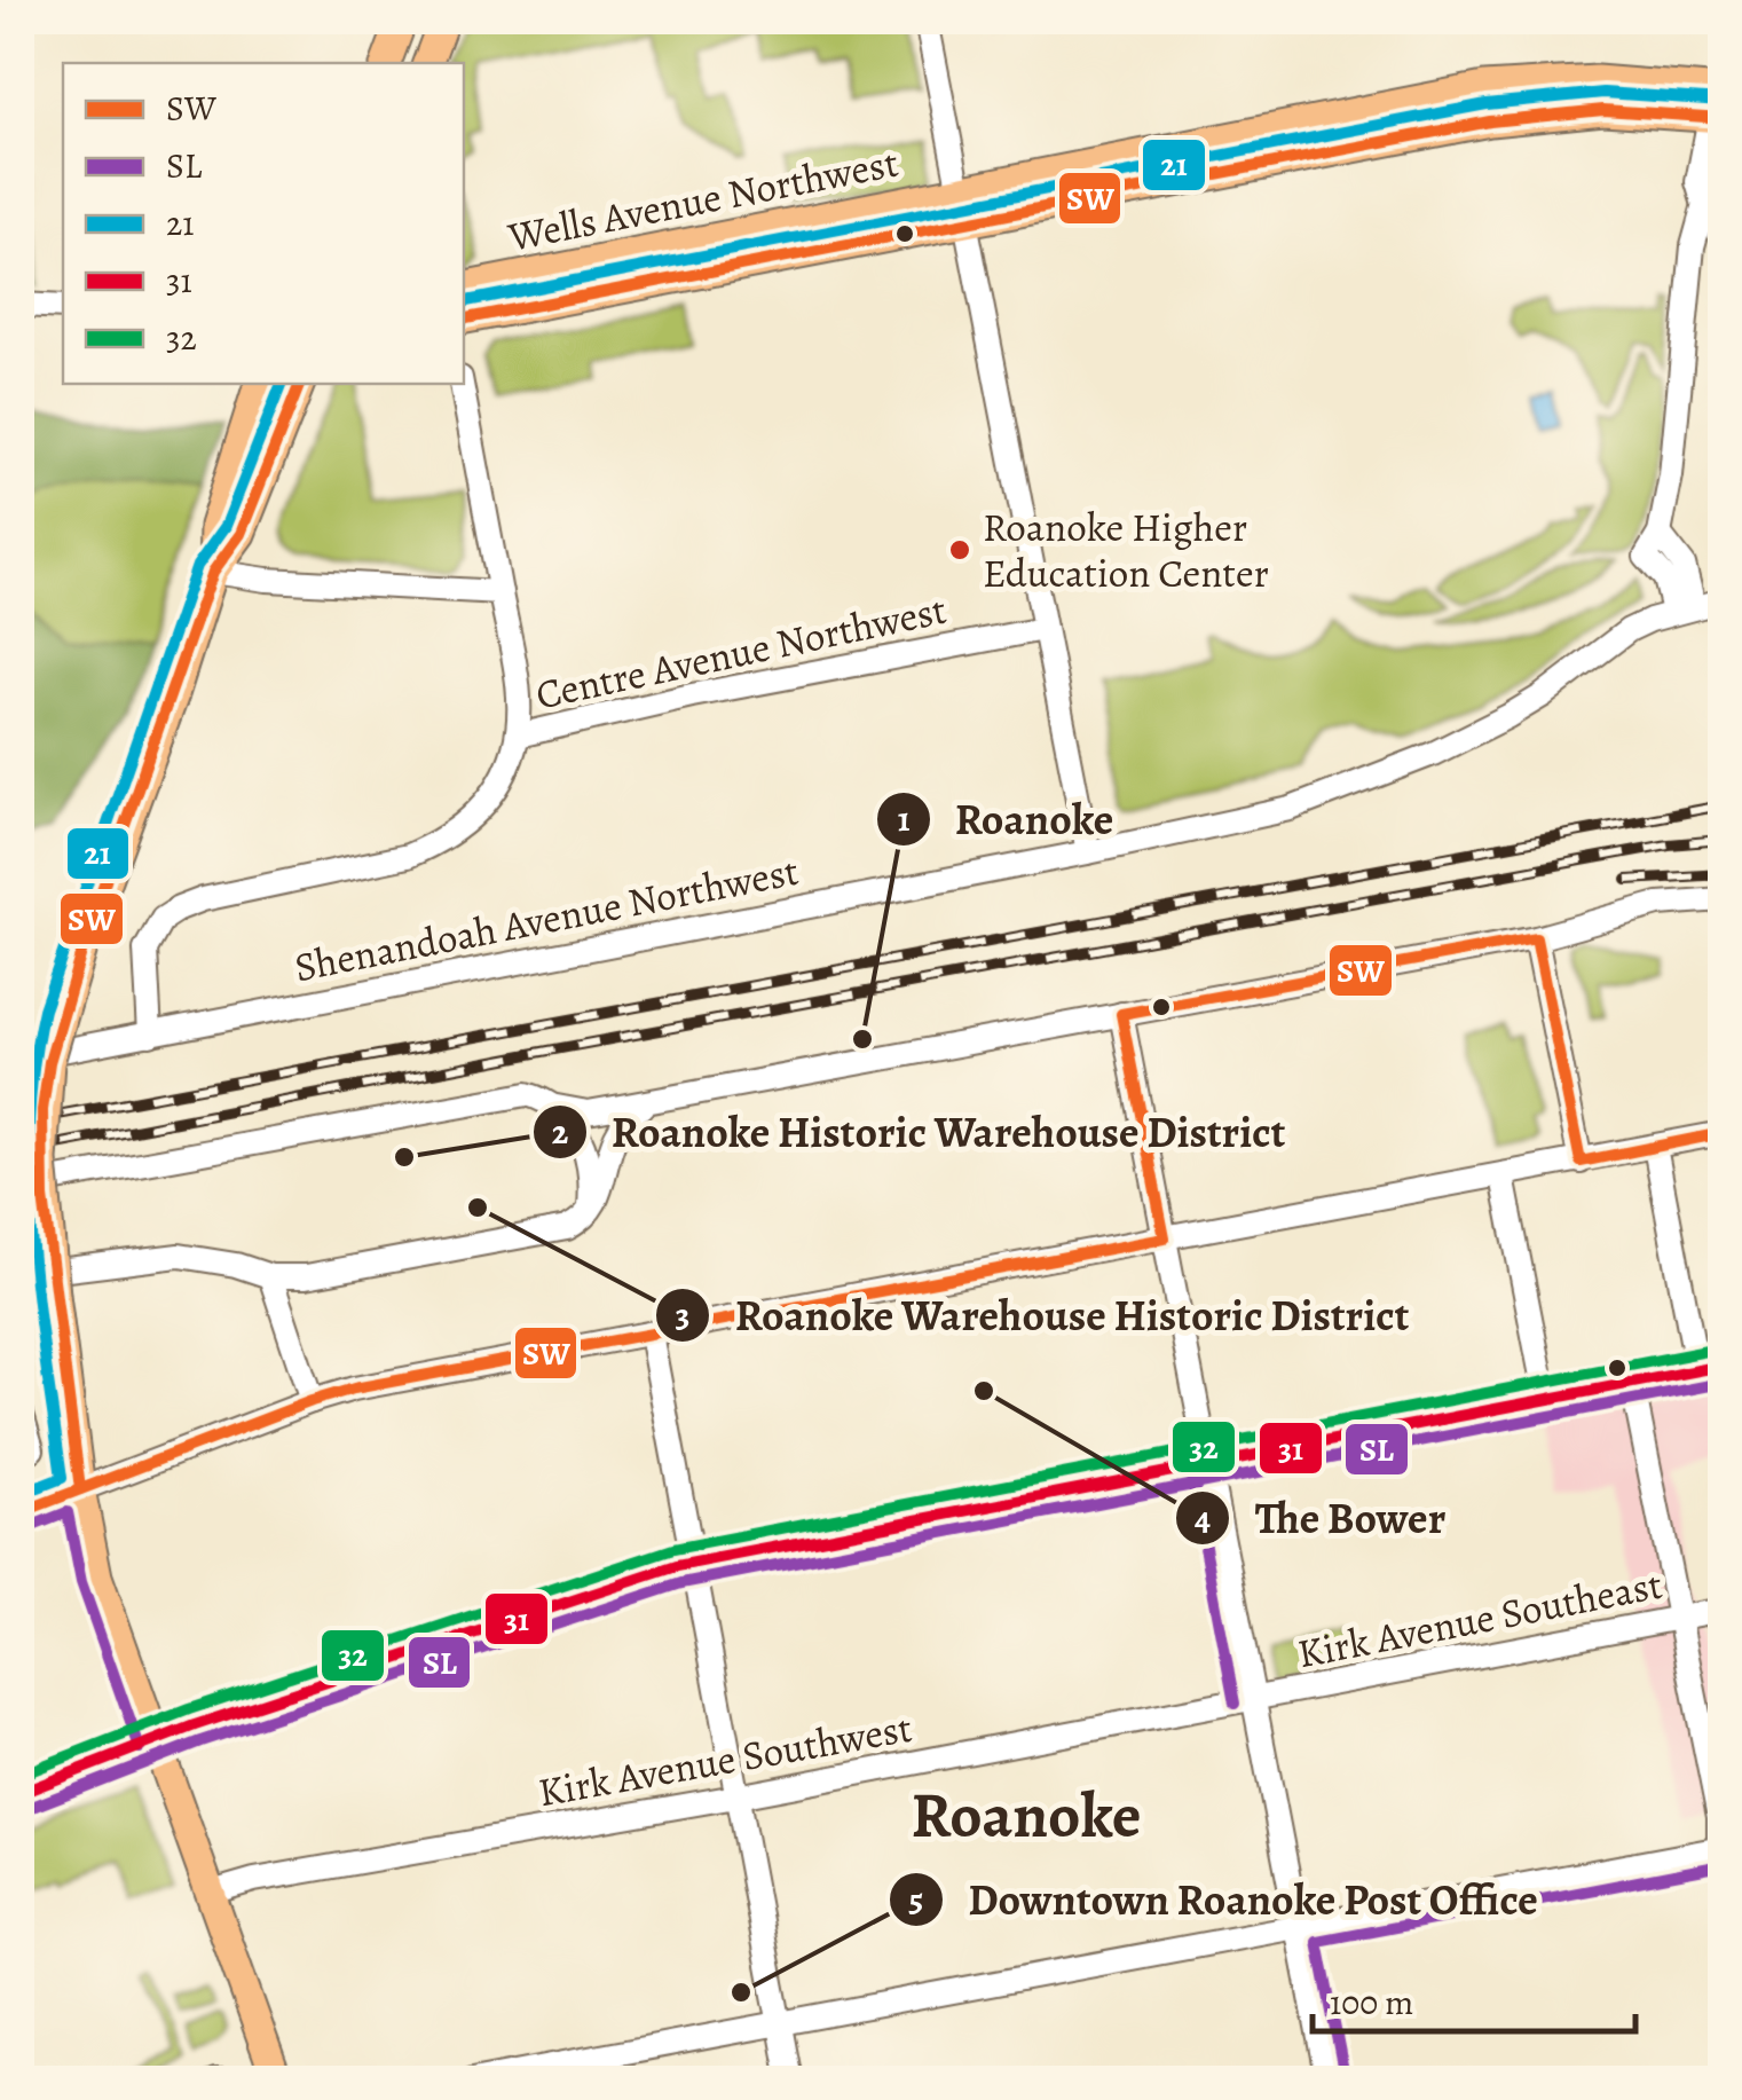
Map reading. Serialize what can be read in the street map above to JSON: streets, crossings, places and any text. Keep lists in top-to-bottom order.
{
  "streets": {
    "main road": ["Wells Avenue Northwest"],
    "street": [
      "Centre Avenue Northwest",
      "Shenandoah Avenue Northwest",
      "Kirk Avenue Southeast",
      "Kirk Avenue Southwest"
    ]
  },
  "crossings": [
    ["Centre Avenue Northwest", "Shenandoah Avenue Northwest"],
    ["Kirk Avenue Southeast", "Kirk Avenue Southwest"]
  ],
  "districts": ["Roanoke"],
  "places": [
    "Roanoke Higher Education Center",
    "Roanoke",
    "Roanoke Historic Warehouse District",
    "Roanoke Warehouse Historic District",
    "The Bower",
    "Downtown Roanoke Post Office"
  ],
  "lines": [
    "transit line 21",
    "transit line SW",
    "transit line 32",
    "transit line 31",
    "transit line SL"
  ],
  "legend": [
    "SW",
    "SL",
    "21",
    "31",
    "32"
  ],
  "scale_bar": "100 m"
}
